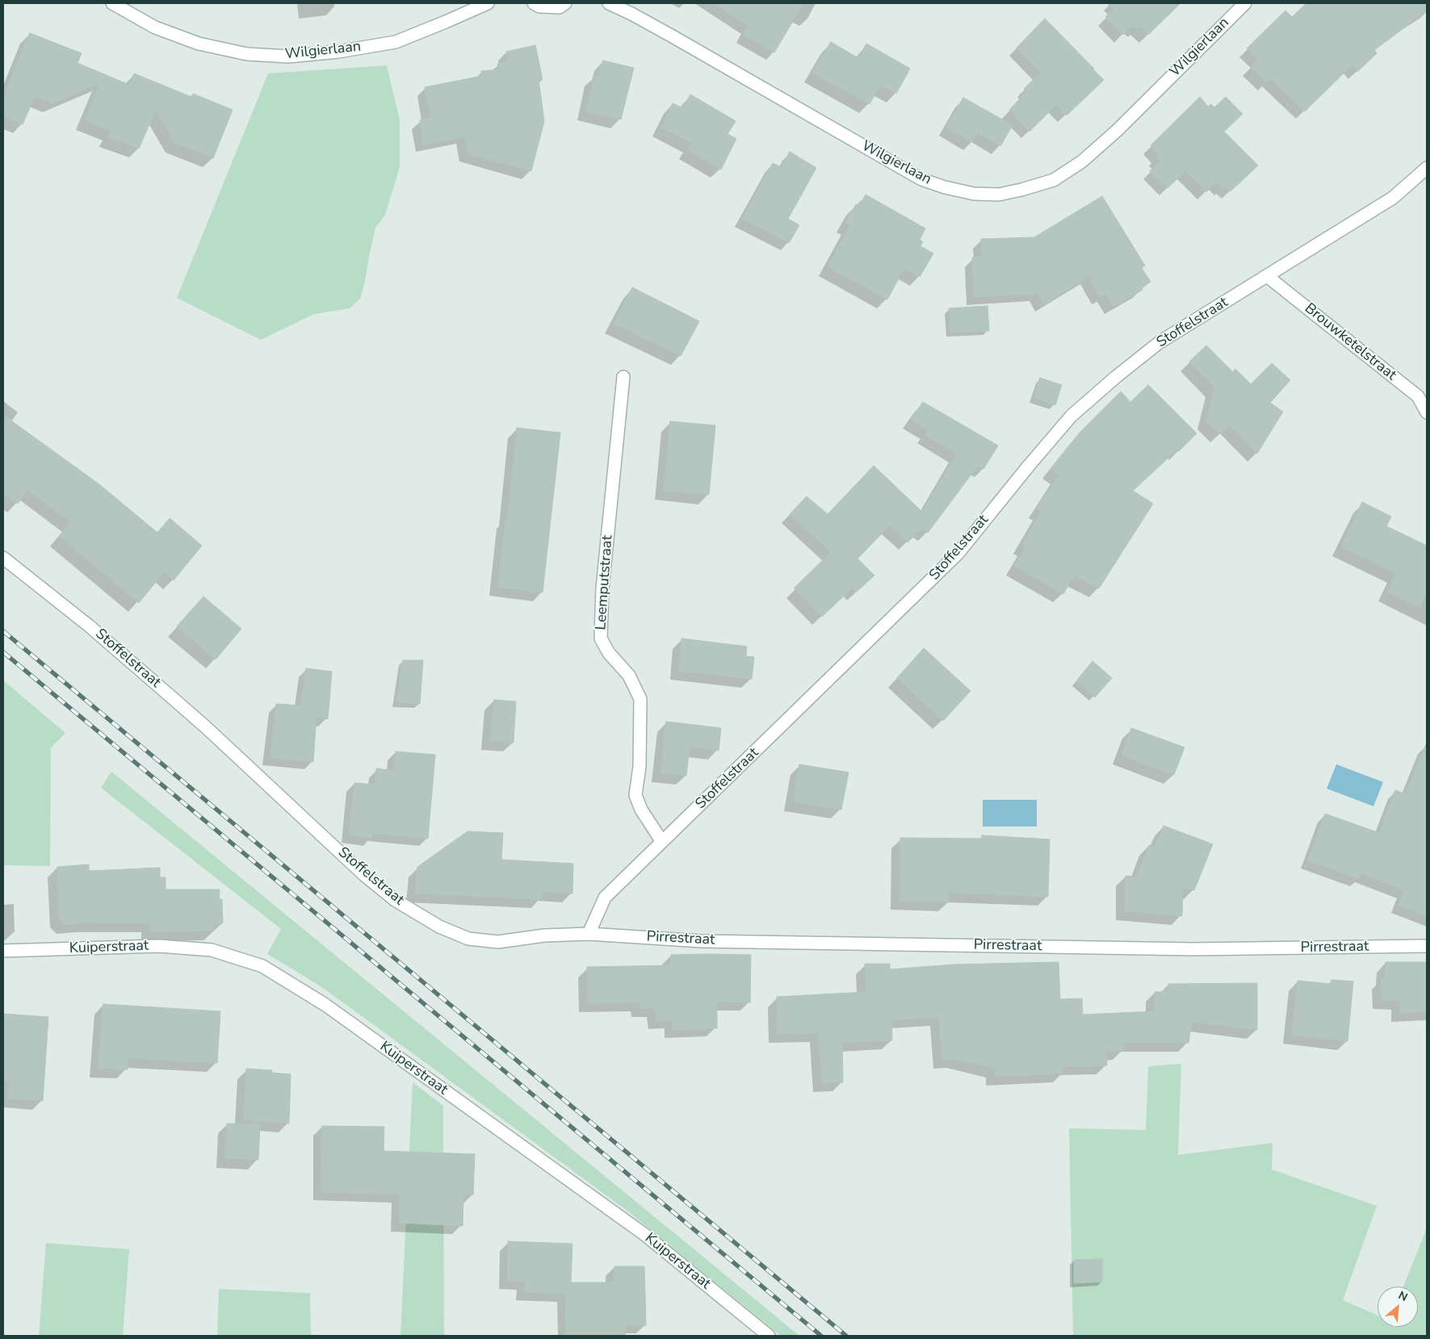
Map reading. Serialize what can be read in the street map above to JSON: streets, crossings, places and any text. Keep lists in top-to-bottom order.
{
  "streets": {
    "street": [
      "Wilgierlaan",
      "Stoffelstraat",
      "Brouwketelstraat",
      "Leemputstraat",
      "Pirrestraat",
      "Kuiperstraat"
    ]
  },
  "crossings": [
    ["Stoffelstraat", "Brouwketelstraat"],
    ["Stoffelstraat", "Leemputstraat"],
    ["Stoffelstraat", "Pirrestraat"]
  ],
  "north": "top right"
}
